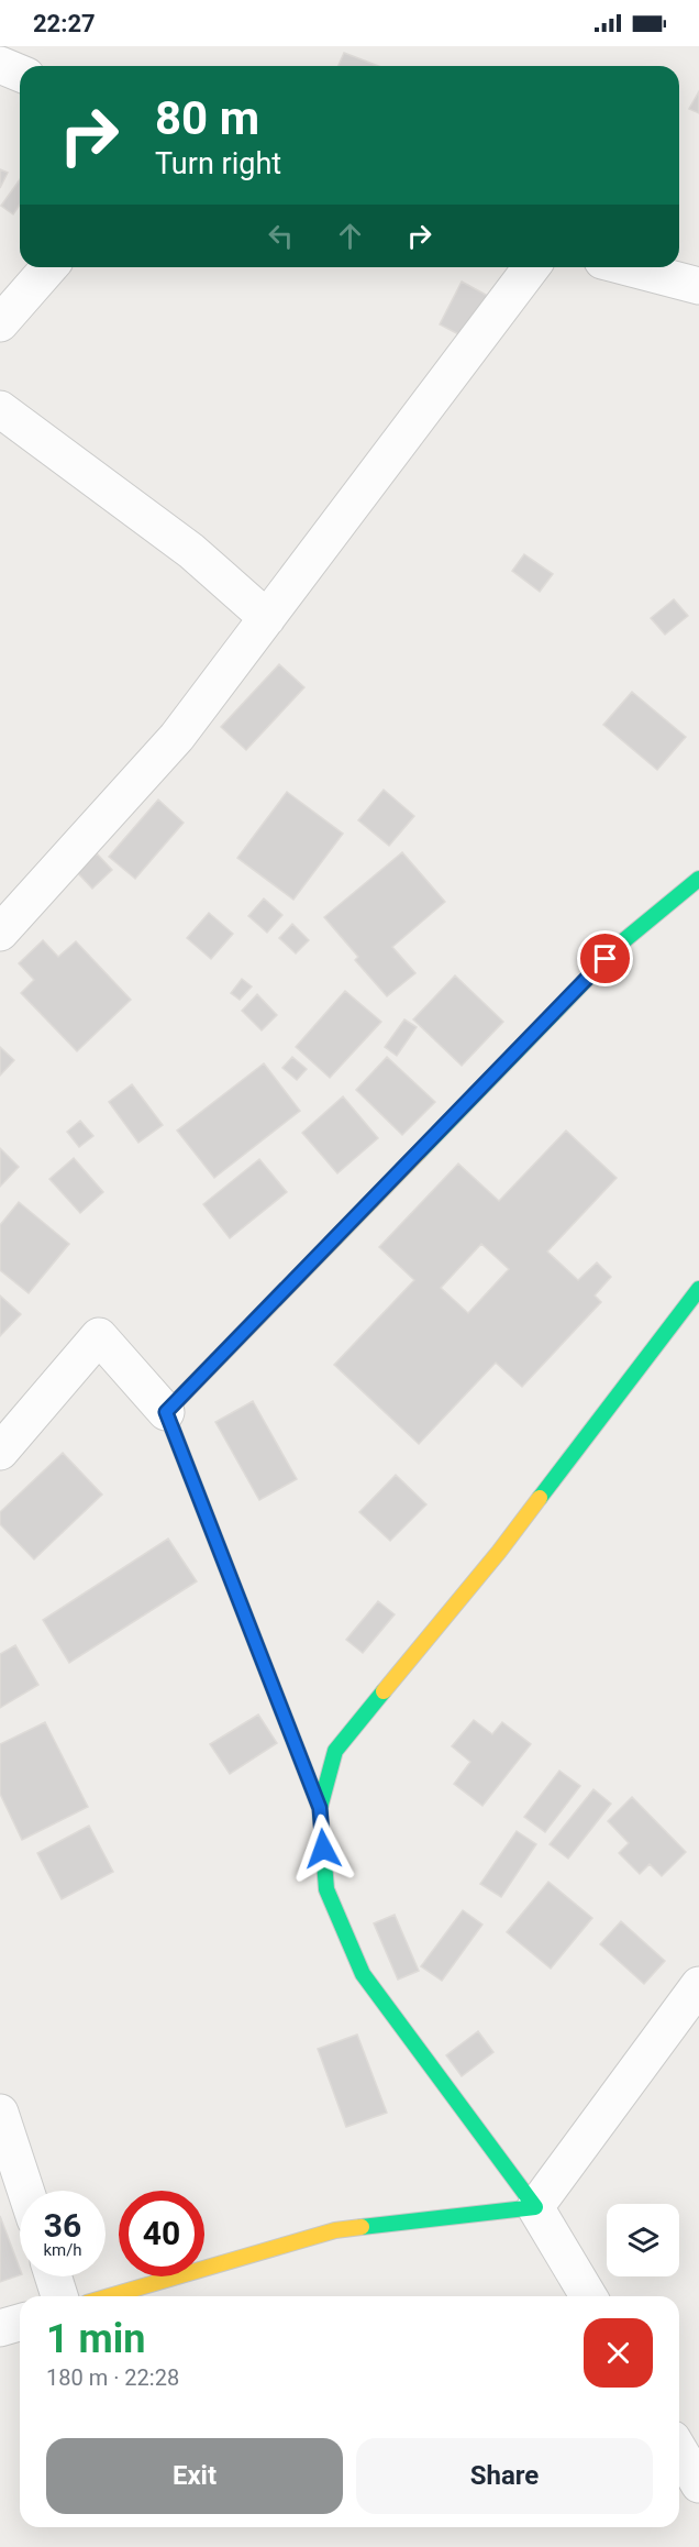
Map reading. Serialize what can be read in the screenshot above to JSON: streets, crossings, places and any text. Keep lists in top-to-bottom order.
{
  "page": {
    "status": "22:27",
    "turn": ["80 m", "Turn right"],
    "speed": "36 km/h",
    "limit": "40",
    "heading": ["1 min", "180 m · 22:28"],
    "buttons": ["Exit", "Share"]
  }
}
